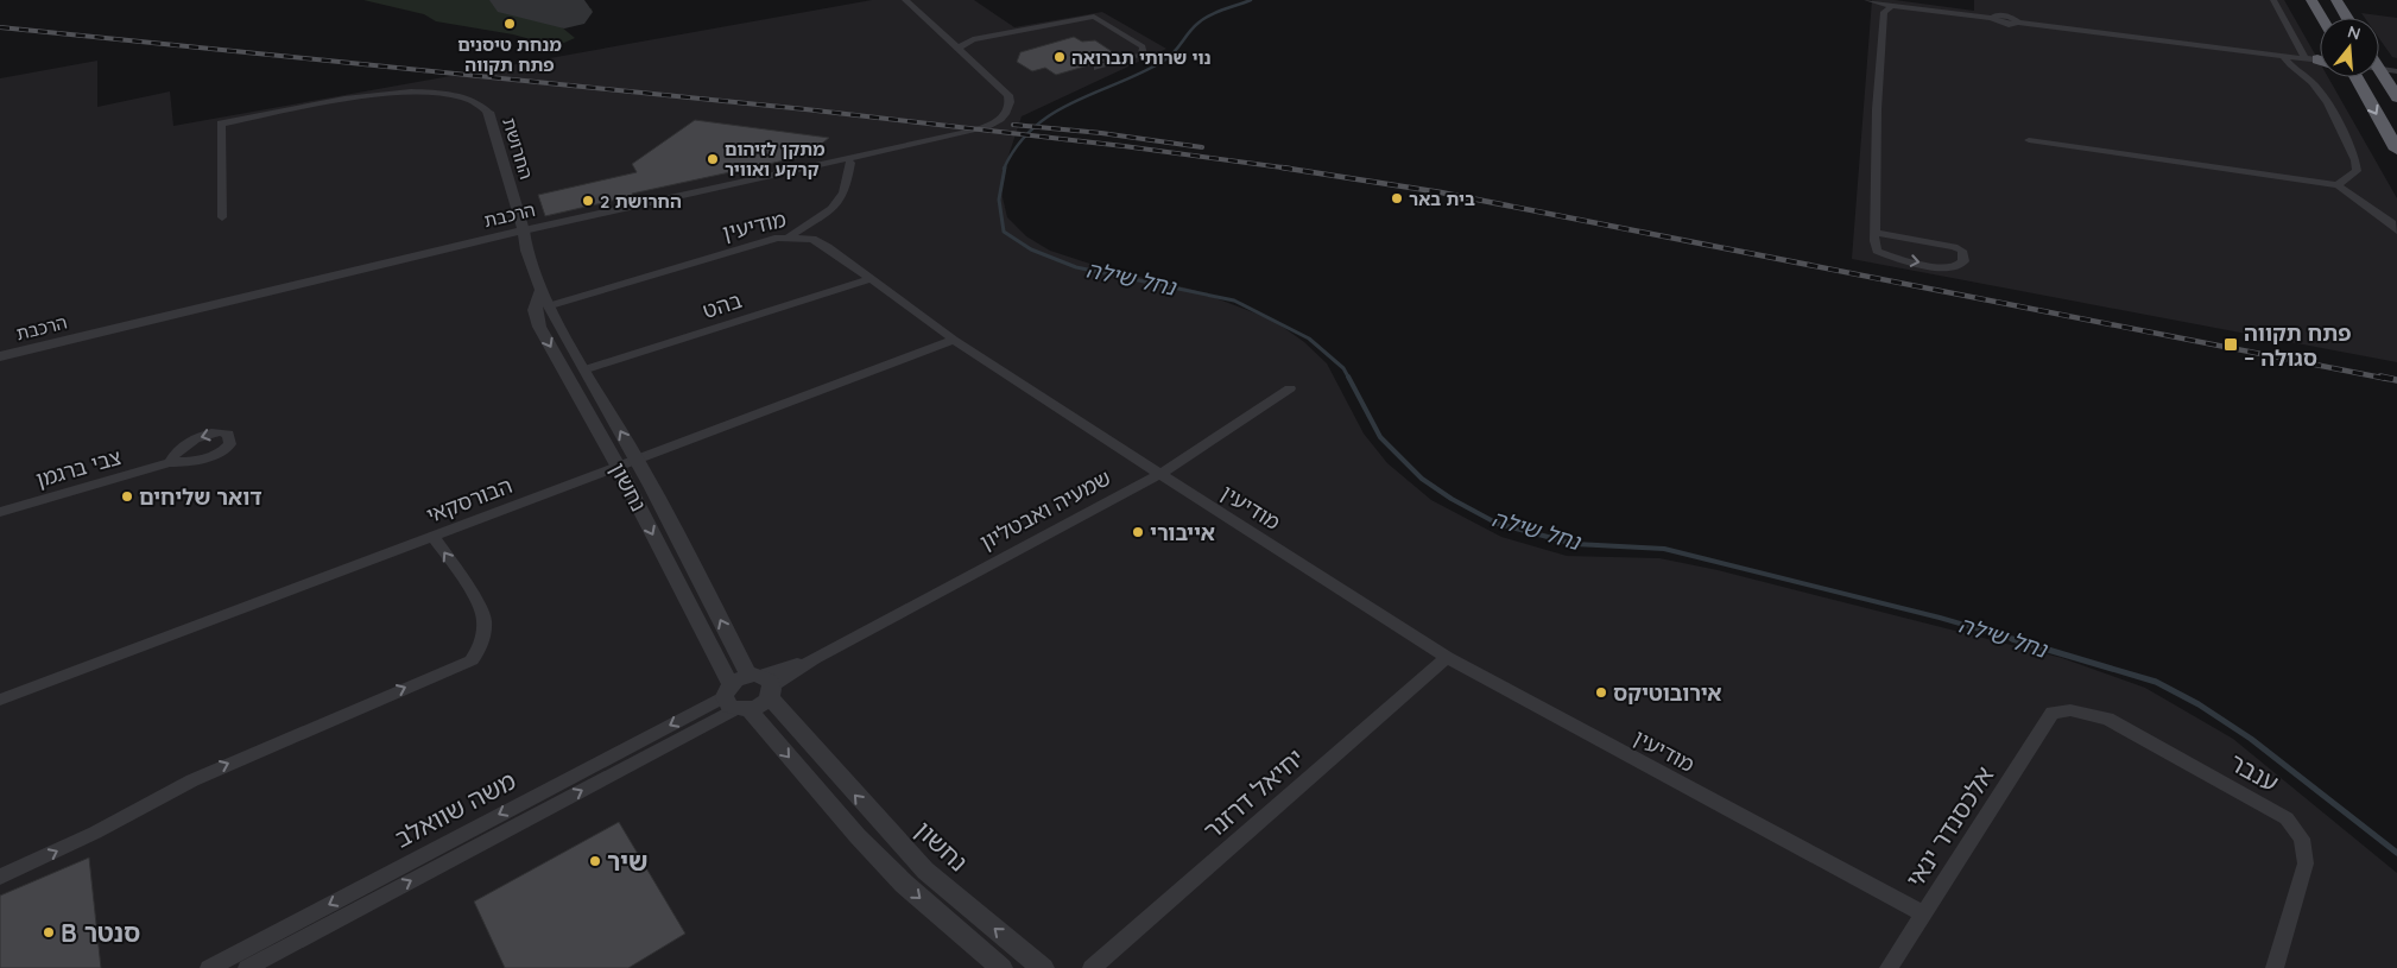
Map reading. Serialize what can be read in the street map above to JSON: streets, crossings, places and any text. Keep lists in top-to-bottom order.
{
  "streets": {
    "street": [
      "החרושת",
      "הרכבת",
      "מודיעין",
      "בהט",
      "צבי ברגמן",
      "נחשון",
      "הבורסקאי",
      "שמעיה ואבטליון",
      "ענבר",
      "יחיאל דרזנר",
      "משה שוואלב",
      "אלכסנדר ינאי"
    ]
  },
  "crossings": [
    ["החרושת", "הרכבת"],
    ["החרושת", "נחשון"],
    ["הרכבת", "נחשון"],
    ["מודיעין", "בהט"],
    ["מודיעין", "נחשון"],
    ["מודיעין", "הבורסקאי"],
    ["מודיעין", "שמעיה ואבטליון"],
    ["מודיעין", "יחיאל דרזנר"],
    ["מודיעין", "אלכסנדר ינאי"],
    ["בהט", "נחשון"],
    ["נחשון", "הבורסקאי"],
    ["נחשון", "שמעיה ואבטליון"],
    ["נחשון", "משה שוואלב"],
    ["ענבר", "אלכסנדר ינאי"]
  ],
  "water": ["נחל שילה"],
  "places": {
    "other": [
      "מנחת טיסנים פתח תקווה",
      "נוי שרותי תברואה",
      "מתקן לזיהום קרקע ואוויר",
      "בית באר",
      "החרושת 2",
      "דואר שליחים",
      "אייבורי",
      "אירובוטיקס",
      "שיר",
      "B סנטר"
    ],
    "transit": ["פתח תקווה – סגולה"]
  },
  "north": "top"
}
